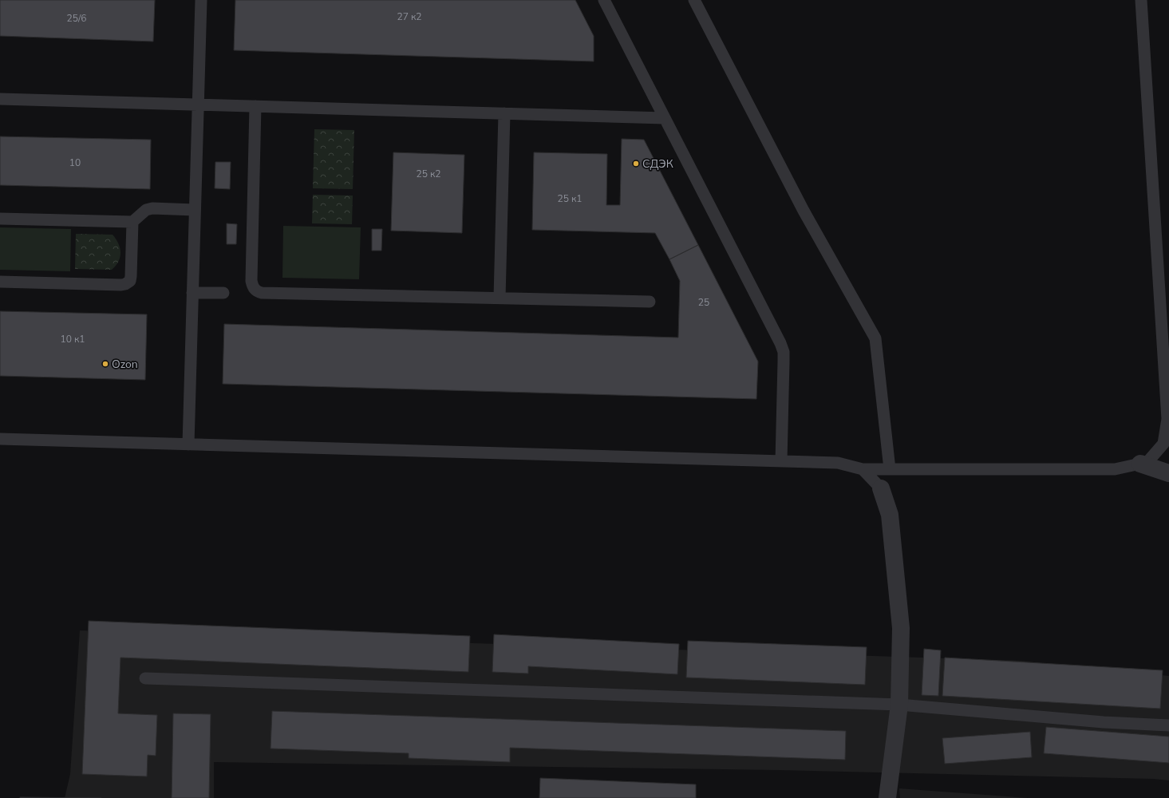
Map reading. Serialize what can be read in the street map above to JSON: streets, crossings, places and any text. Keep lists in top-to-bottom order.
{
  "places": ["СДЭК", "Ozon"],
  "house_numbers": [
    "27 к2",
    "25/6",
    "10",
    "25 к2",
    "25 к1",
    "25",
    "10 к1"
  ]
}
